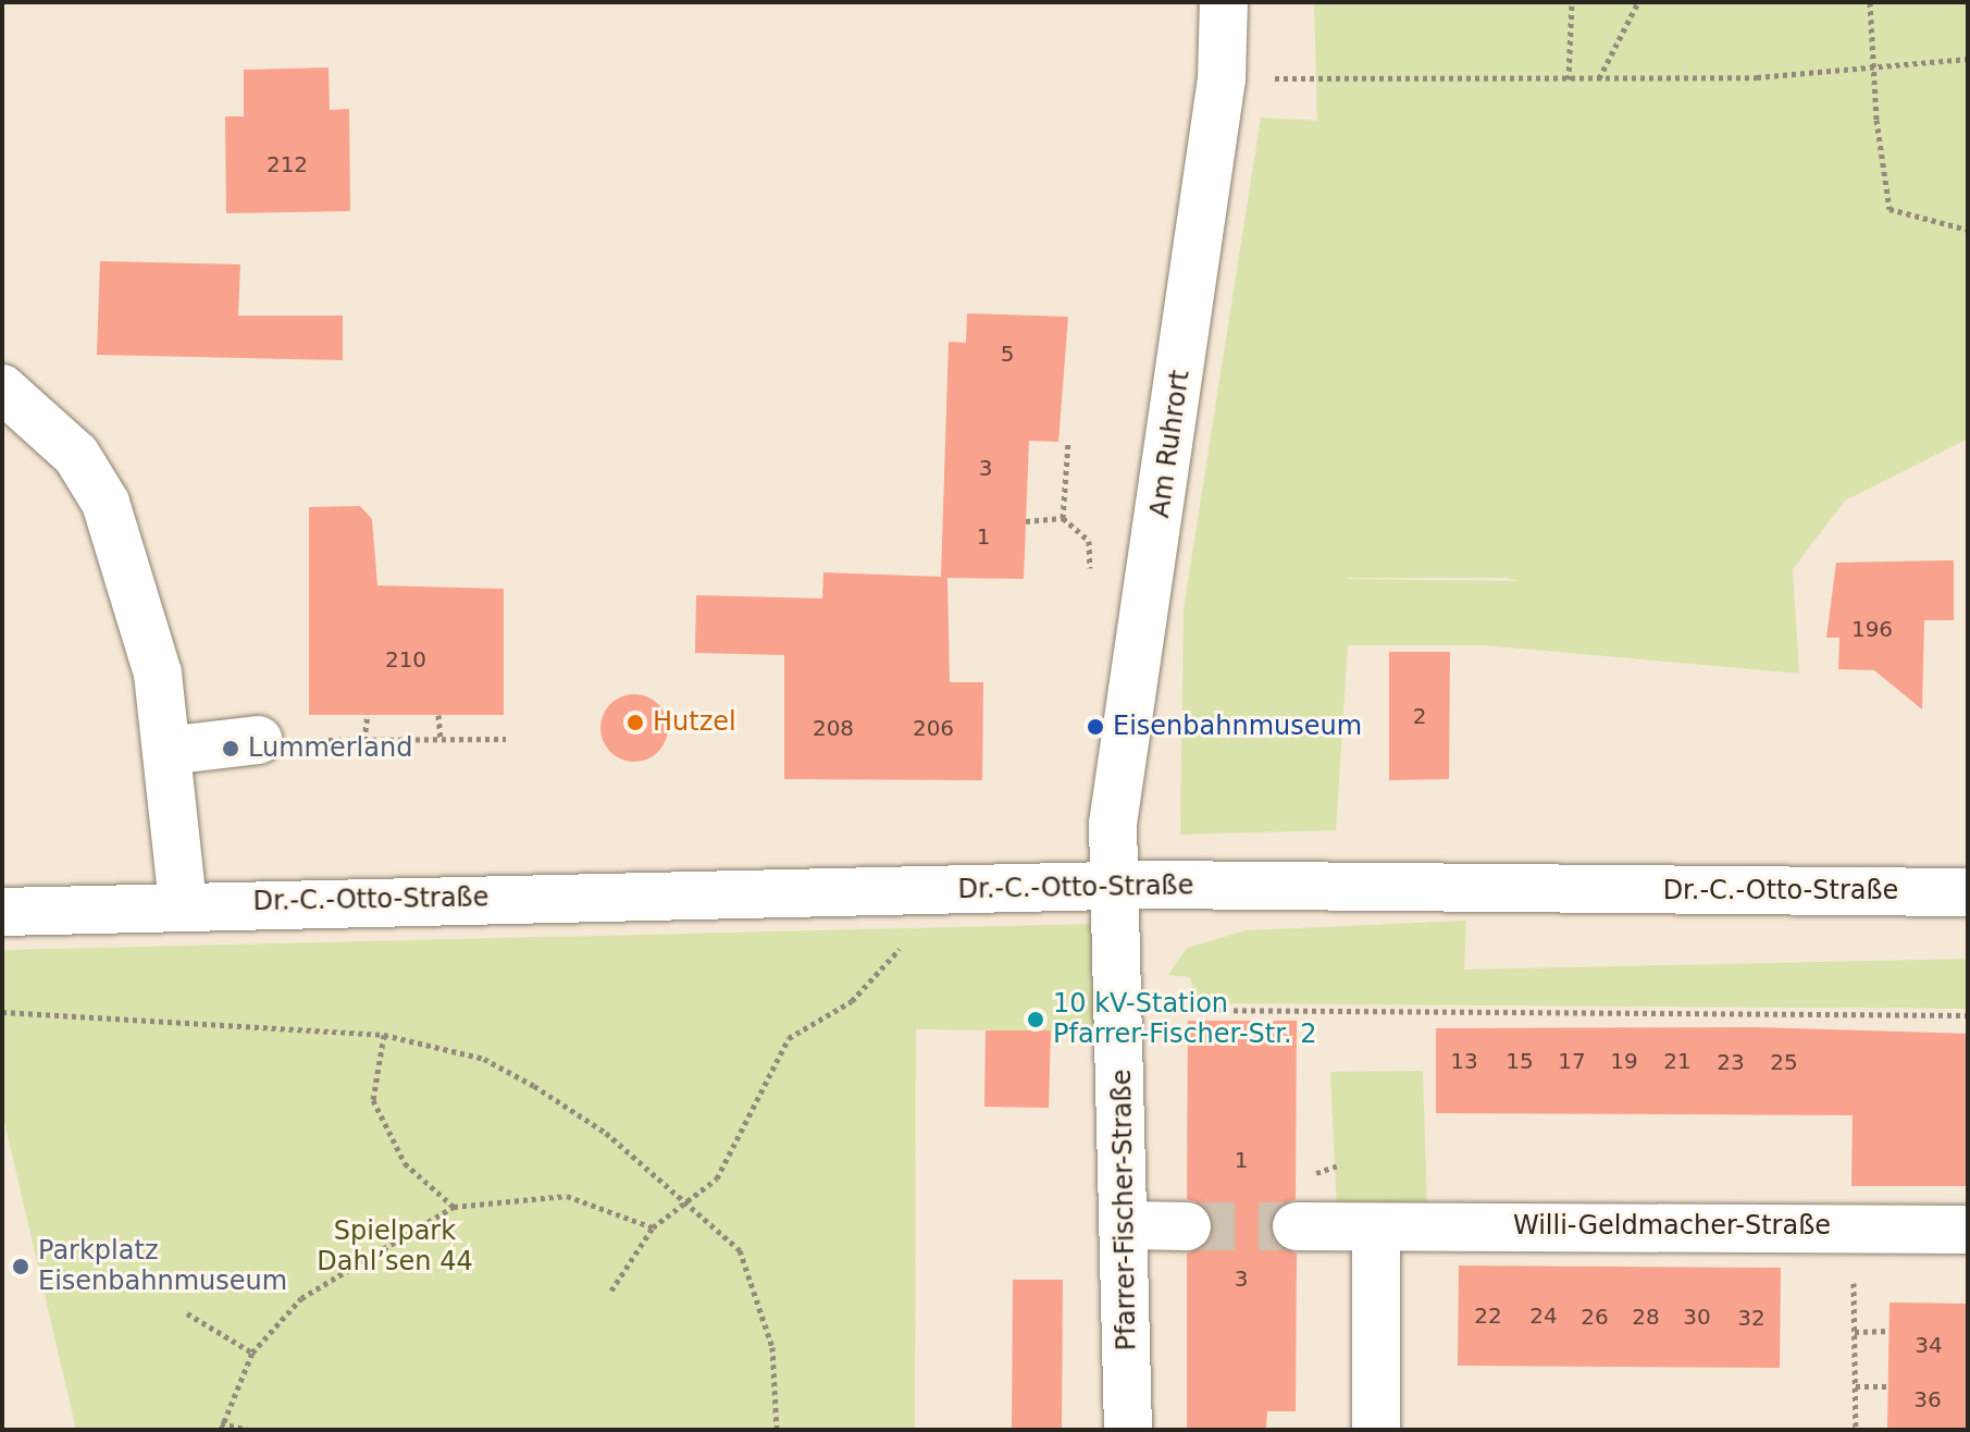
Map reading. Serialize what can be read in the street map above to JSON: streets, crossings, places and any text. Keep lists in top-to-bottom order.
{
  "streets": {
    "street": [
      "Am Ruhrort",
      "Dr.-C.-Otto-Straße",
      "Pfarrer-Fischer-Straße",
      "Willi-Geldmacher-Straße"
    ]
  },
  "crossings": [
    ["Am Ruhrort", "Dr.-C.-Otto-Straße"],
    ["Am Ruhrort", "Pfarrer-Fischer-Straße"],
    ["Dr.-C.-Otto-Straße", "Pfarrer-Fischer-Straße"]
  ],
  "parks": ["Spielpark Dahl’sen 44"],
  "places": [
    "Hutzel",
    "Eisenbahnmuseum",
    "Lummerland",
    "10 kV-Station Pfarrer-Fischer-Str. 2",
    "Parkplatz Eisenbahnmuseum"
  ],
  "house_numbers": [
    "212",
    "5",
    "3",
    "1",
    "196",
    "210",
    "2",
    "208",
    "206",
    "13",
    "15",
    "17",
    "19",
    "21",
    "23",
    "25",
    "1",
    "3",
    "22",
    "24",
    "26",
    "28",
    "30",
    "32",
    "34",
    "36"
  ]
}
